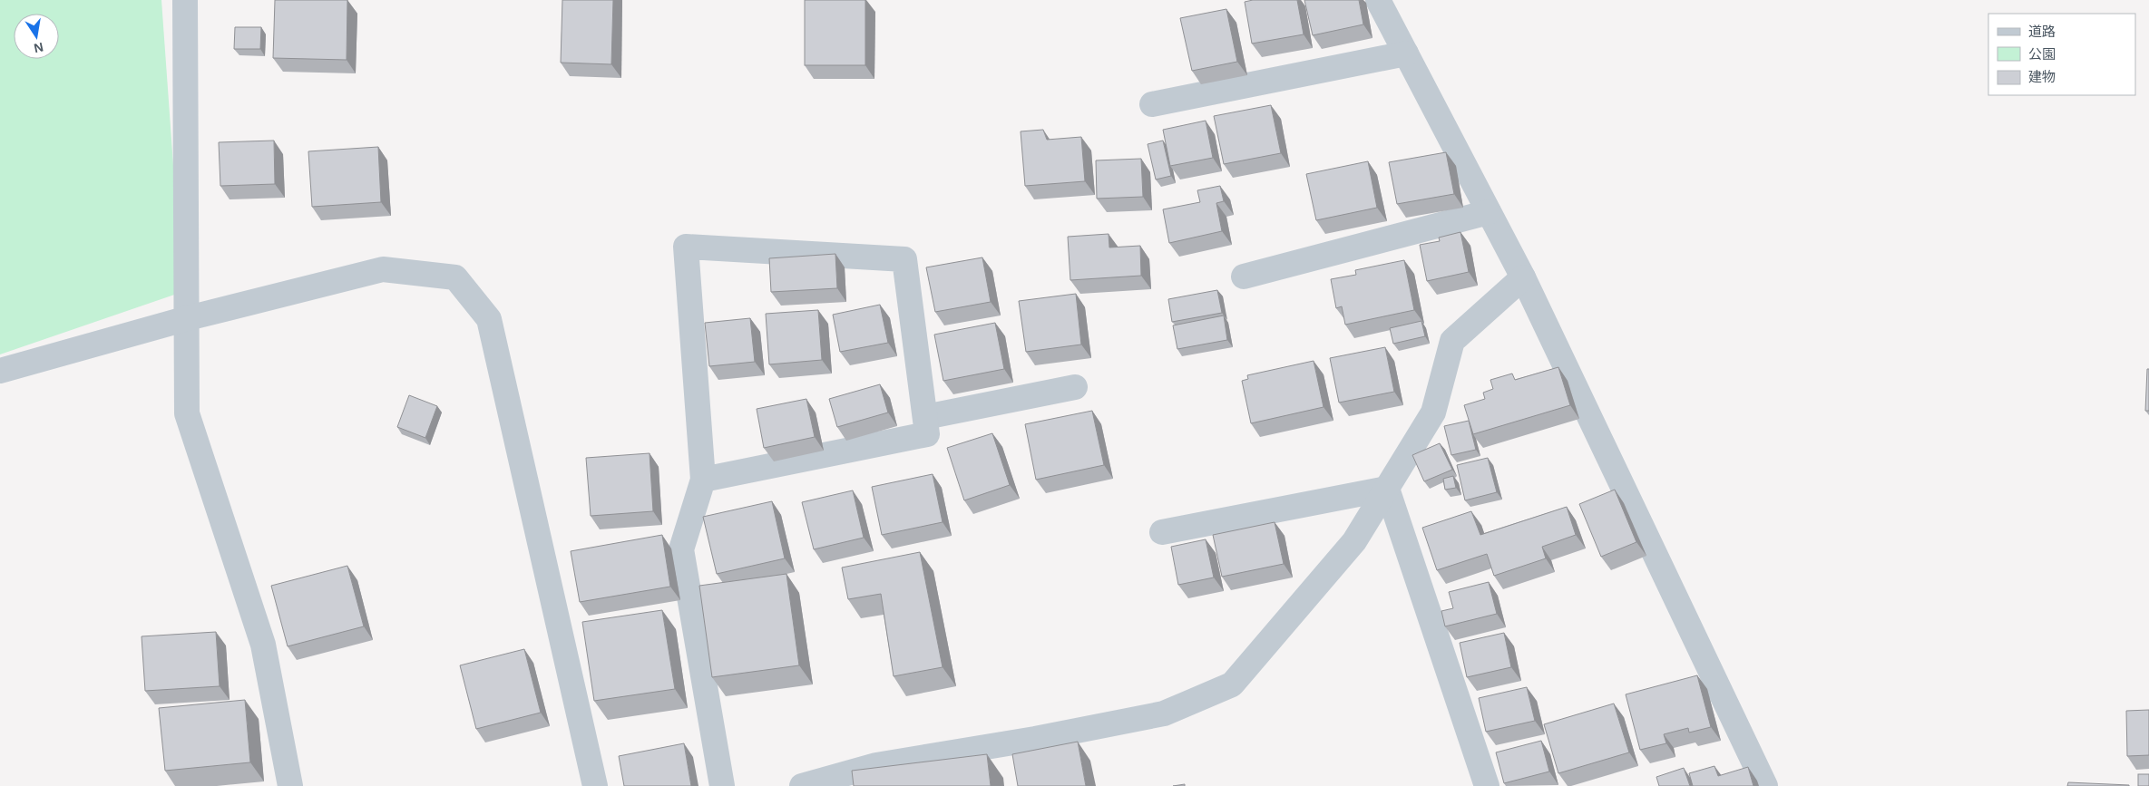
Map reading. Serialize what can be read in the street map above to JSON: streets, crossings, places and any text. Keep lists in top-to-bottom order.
{
  "legend": ["道路", "公園", "建物"],
  "north": "bottom"
}
